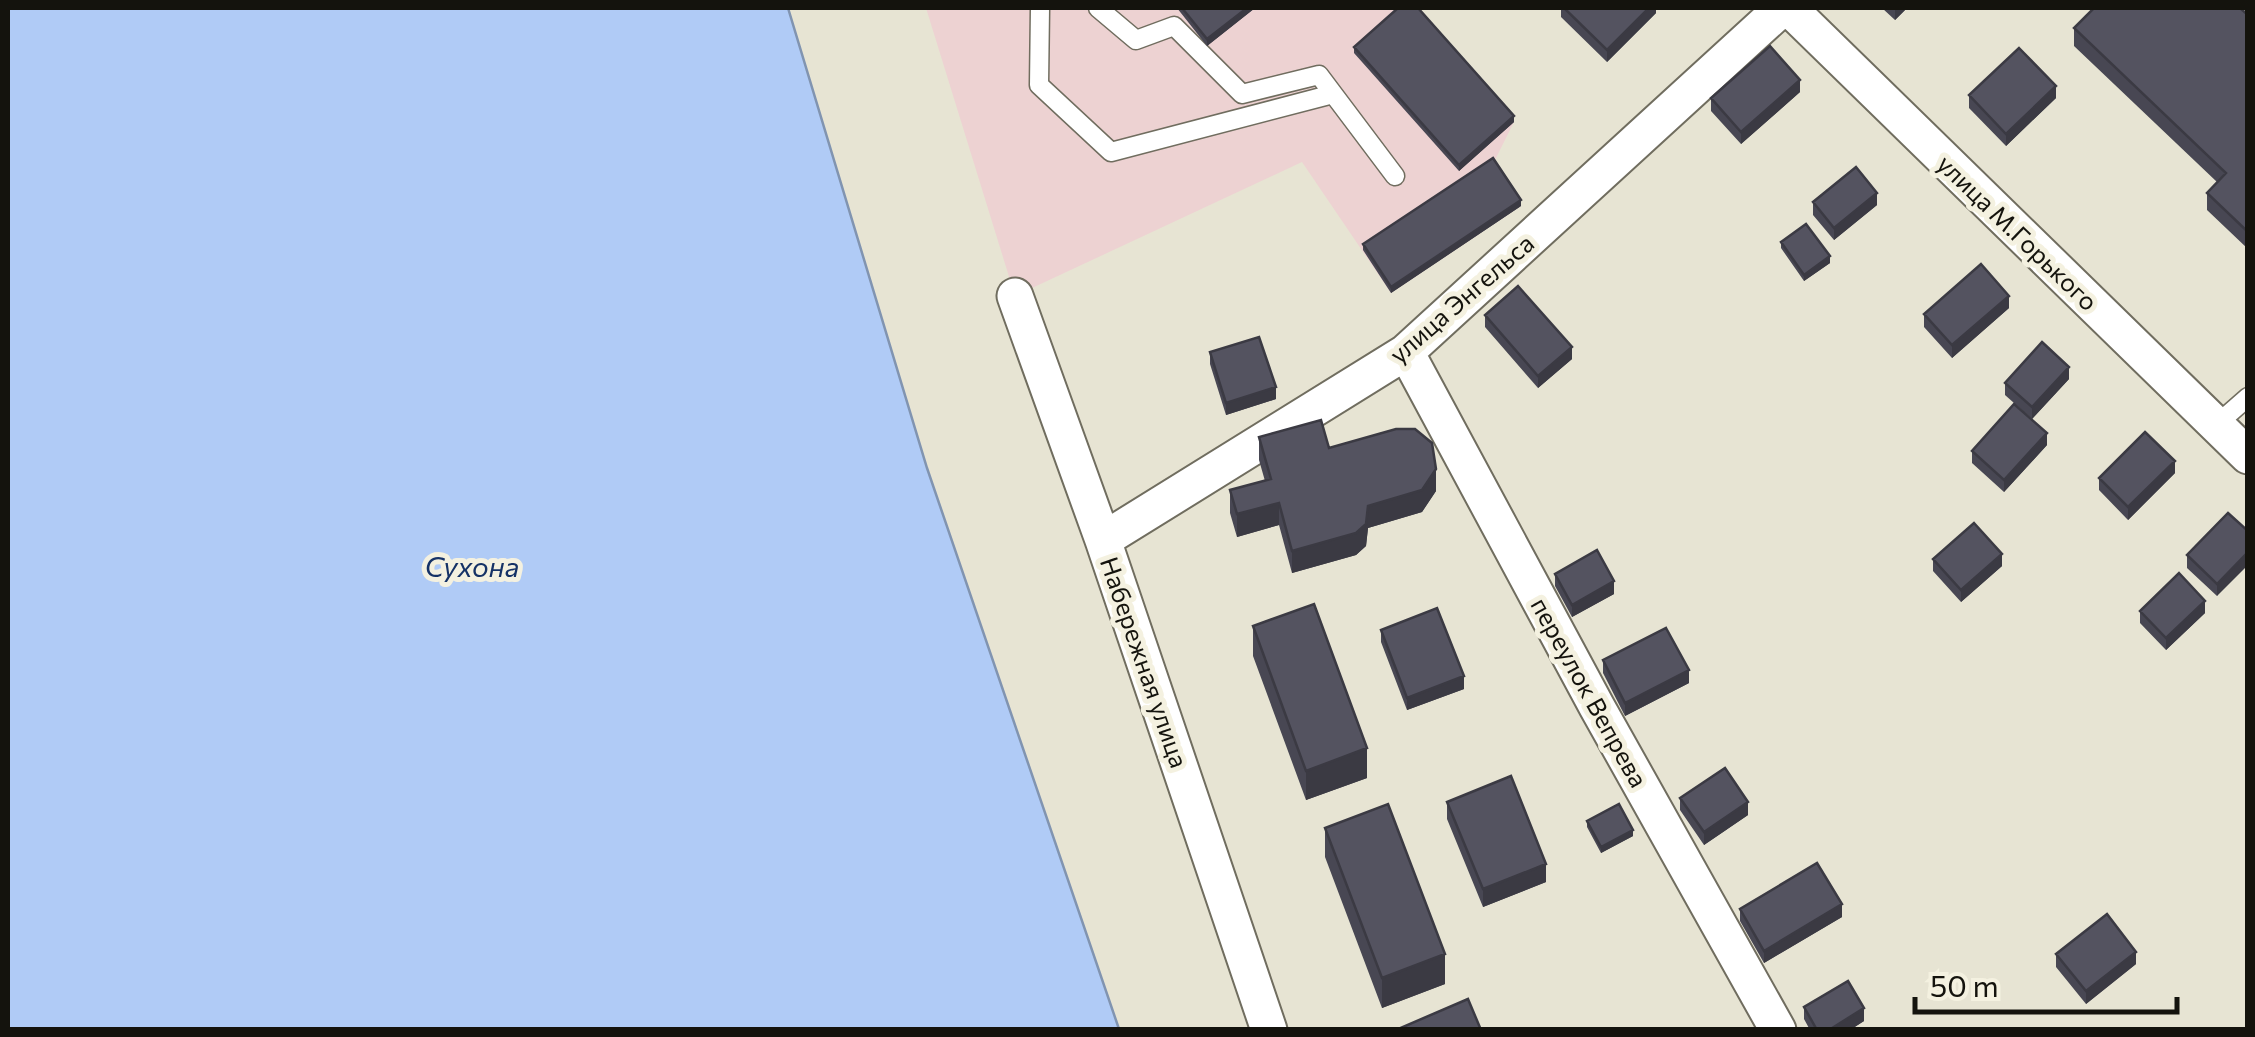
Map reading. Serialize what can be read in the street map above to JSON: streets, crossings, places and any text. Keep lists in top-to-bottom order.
{
  "streets": {
    "street": [
      "улица М.Горького",
      "улица Энгельса",
      "Набережная улица",
      "переулок Вепрева"
    ]
  },
  "crossings": [
    ["улица Энгельса", "Набережная улица"],
    ["улица Энгельса", "переулок Вепрева"]
  ],
  "water": ["Сухона"],
  "scale_bar": "50 m"
}
